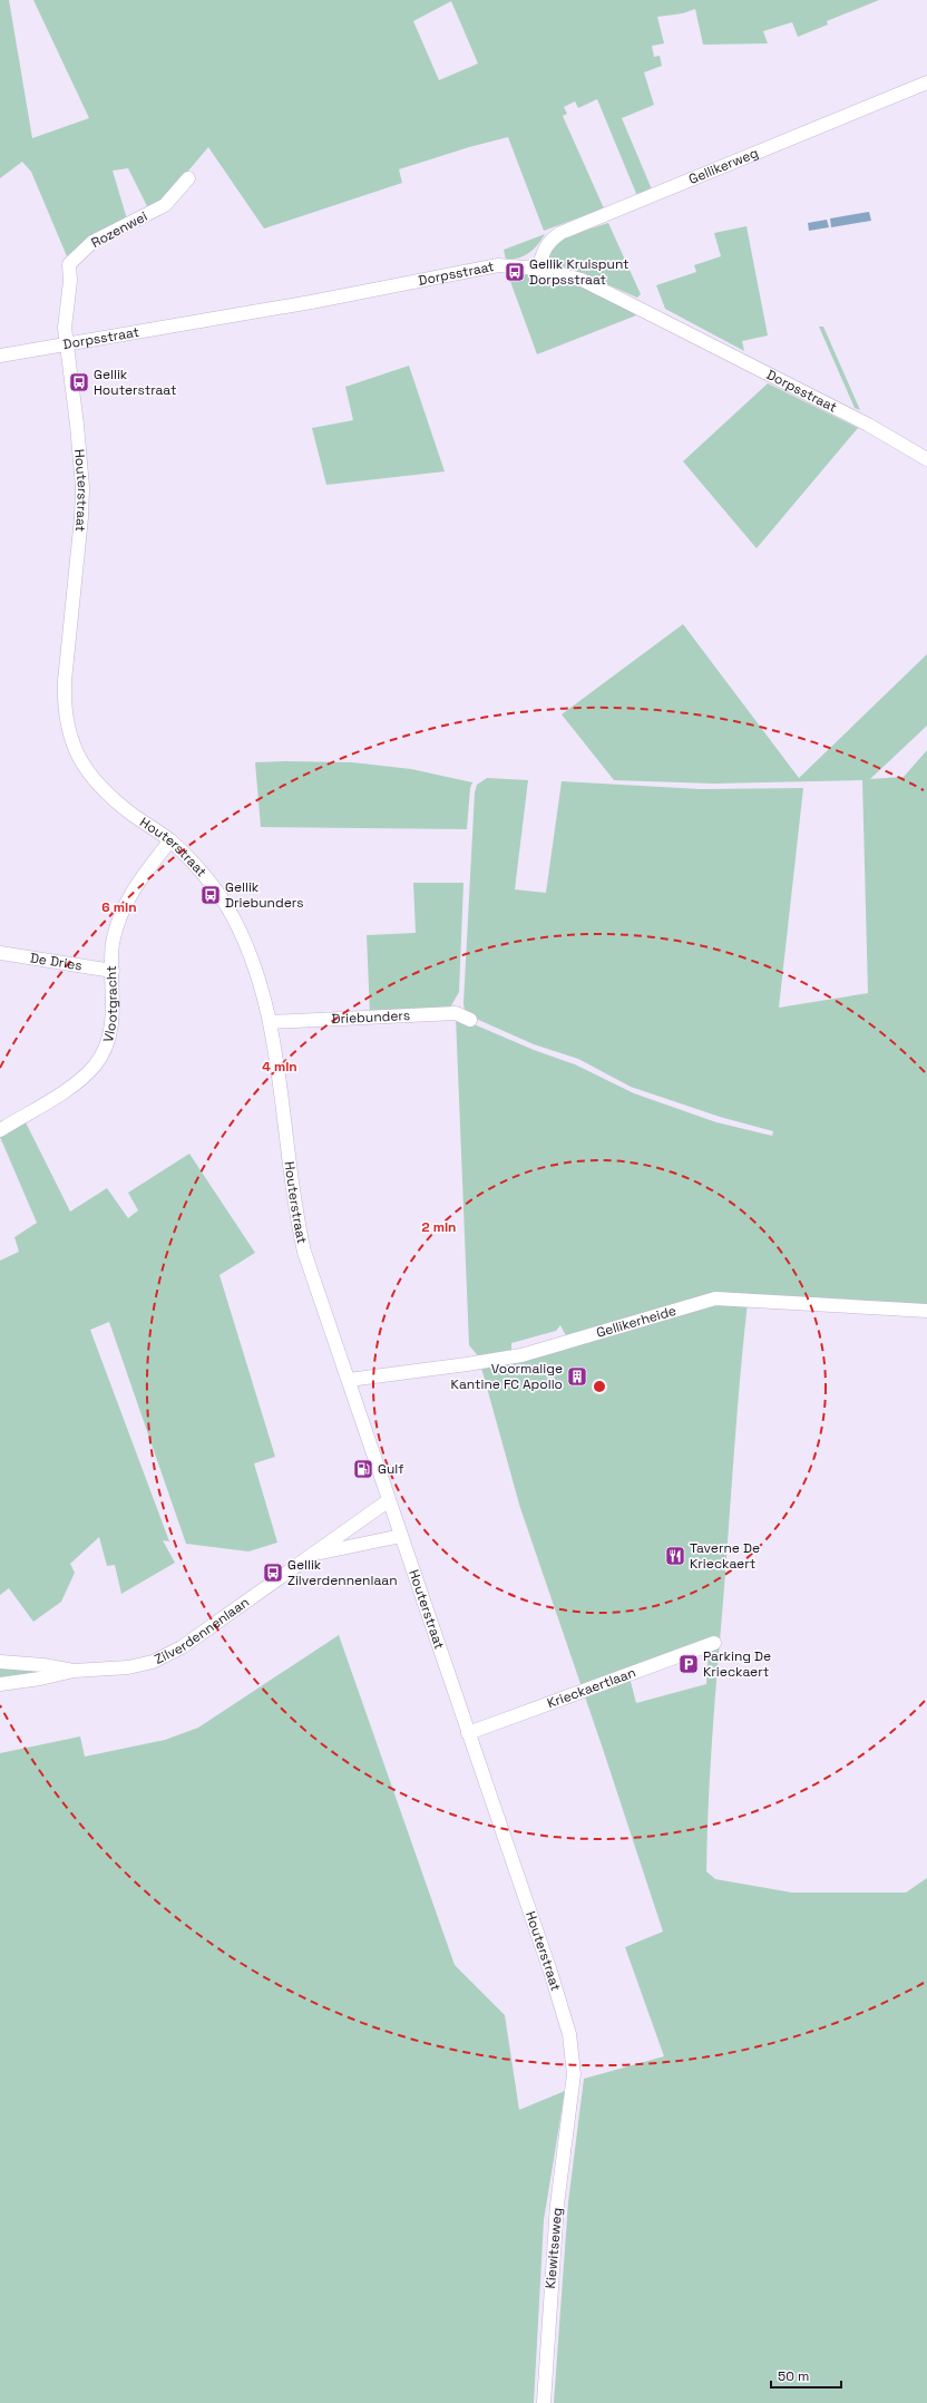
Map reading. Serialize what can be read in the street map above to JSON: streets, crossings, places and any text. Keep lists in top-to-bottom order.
{
  "streets": {
    "street": [
      "Gellikerweg",
      "Rozenwei",
      "Dorpsstraat",
      "Houterstraat",
      "De Dries",
      "Vlootgracht",
      "Driebunders",
      "Gellikerheide",
      "Zilverdennenlaan",
      "Krieckaertlaan",
      "Kiewitseweg"
    ]
  },
  "crossings": [
    ["Gellikerweg", "Dorpsstraat"],
    ["Rozenwei", "Dorpsstraat"],
    ["Rozenwei", "Houterstraat"],
    ["Dorpsstraat", "Houterstraat"],
    ["Houterstraat", "Vlootgracht"],
    ["Houterstraat", "Driebunders"],
    ["Houterstraat", "Gellikerheide"],
    ["Houterstraat", "Zilverdennenlaan"],
    ["Houterstraat", "Krieckaertlaan"],
    ["Houterstraat", "Kiewitseweg"],
    ["De Dries", "Vlootgracht"]
  ],
  "places": {
    "bus stop": [
      "Gellik Kruispunt Dorpsstraat",
      "Gellik Houterstraat",
      "Gellik Driebunders",
      "Gellik Zilverdennenlaan"
    ],
    "building": ["Voormalige Kantine FC Apollo"],
    "fuel station": ["Gulf"],
    "restaurant": ["Taverne De Krieckaert"],
    "parking": ["Parking De Krieckaert"]
  },
  "scale_bar": "50 m",
  "rings": ["6 min", "4 min", "2 min"]
}
